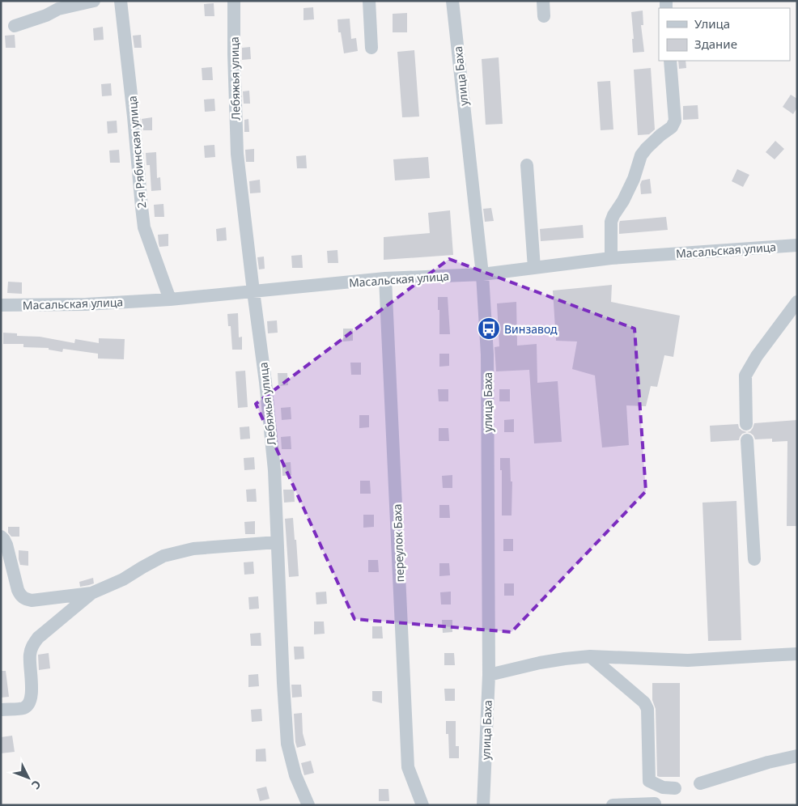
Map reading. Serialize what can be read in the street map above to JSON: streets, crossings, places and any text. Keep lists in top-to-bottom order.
{
  "streets": {
    "street": [
      "улица Баха",
      "Лебяжья улица",
      "2-я Рябинская улица",
      "Масальская улица",
      "переулок Баха"
    ]
  },
  "crossings": [
    ["улица Баха", "Масальская улица"],
    ["Лебяжья улица", "Масальская улица"],
    ["2-я Рябинская улица", "Масальская улица"],
    ["Масальская улица", "переулок Баха"]
  ],
  "places": {
    "bus stop": ["Винзавод"]
  },
  "legend": ["Улица", "Здание"],
  "north": "bottom right"
}
